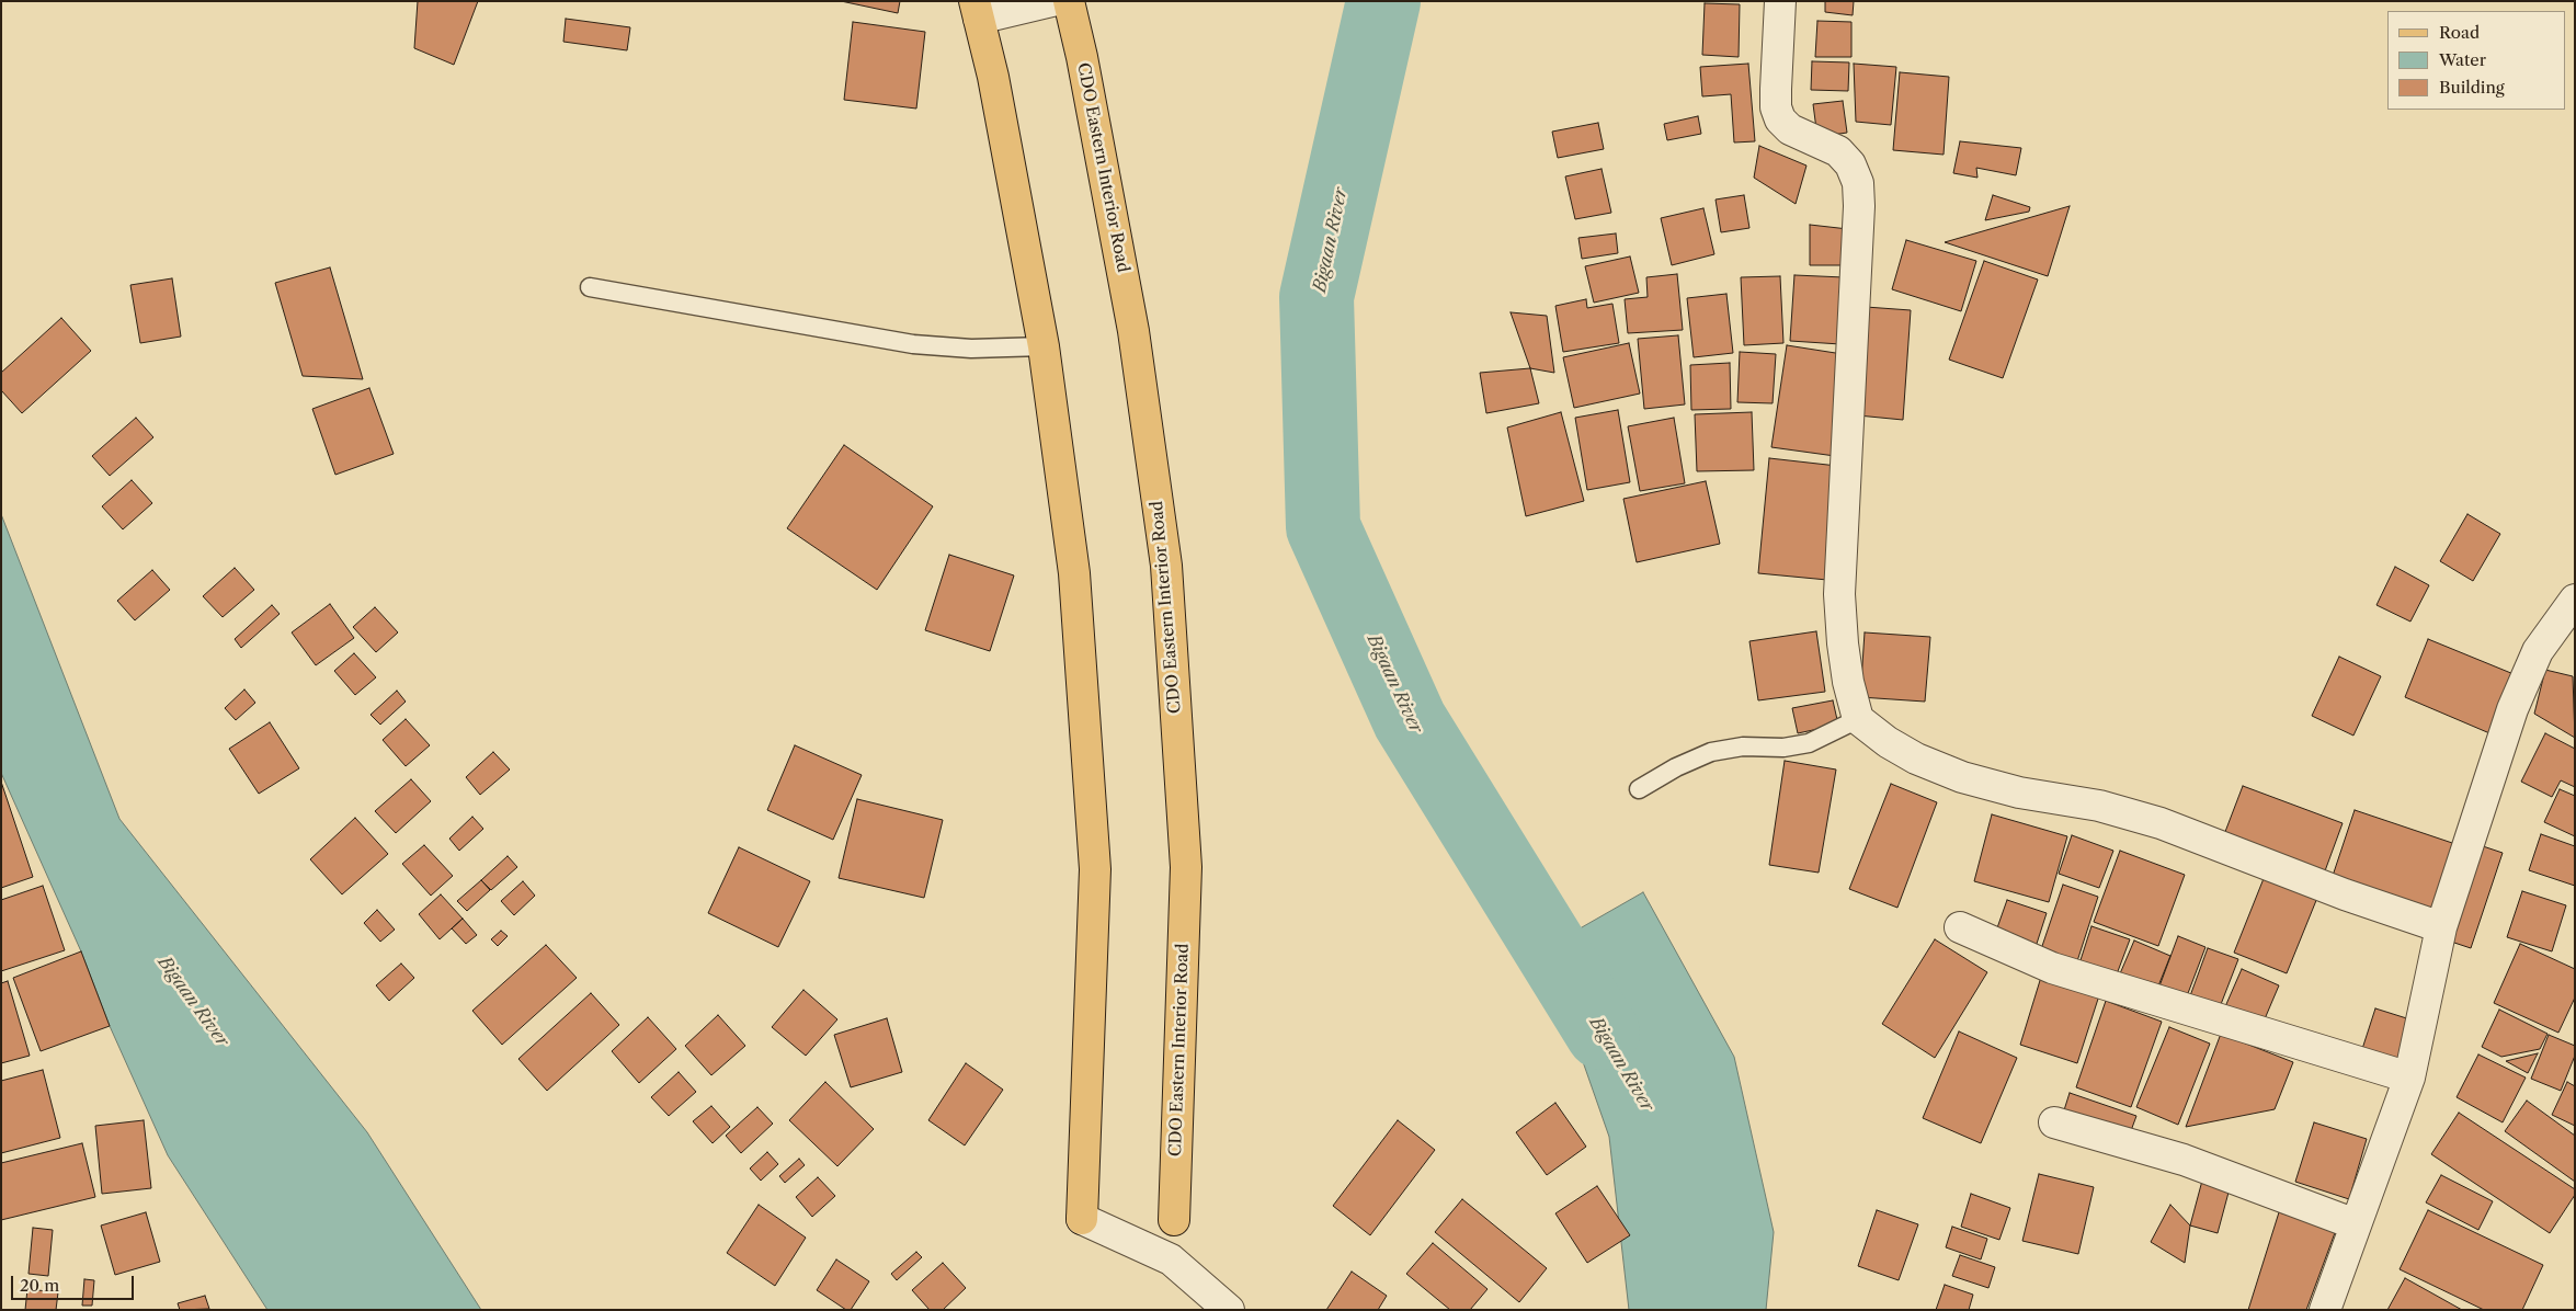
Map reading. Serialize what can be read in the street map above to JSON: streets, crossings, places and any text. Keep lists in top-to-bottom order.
{
  "streets": {
    "main road": ["CDO Eastern Interior Road"]
  },
  "water": ["Bigaan River"],
  "legend": ["Road", "Water", "Building"],
  "scale_bar": "20 m"
}
